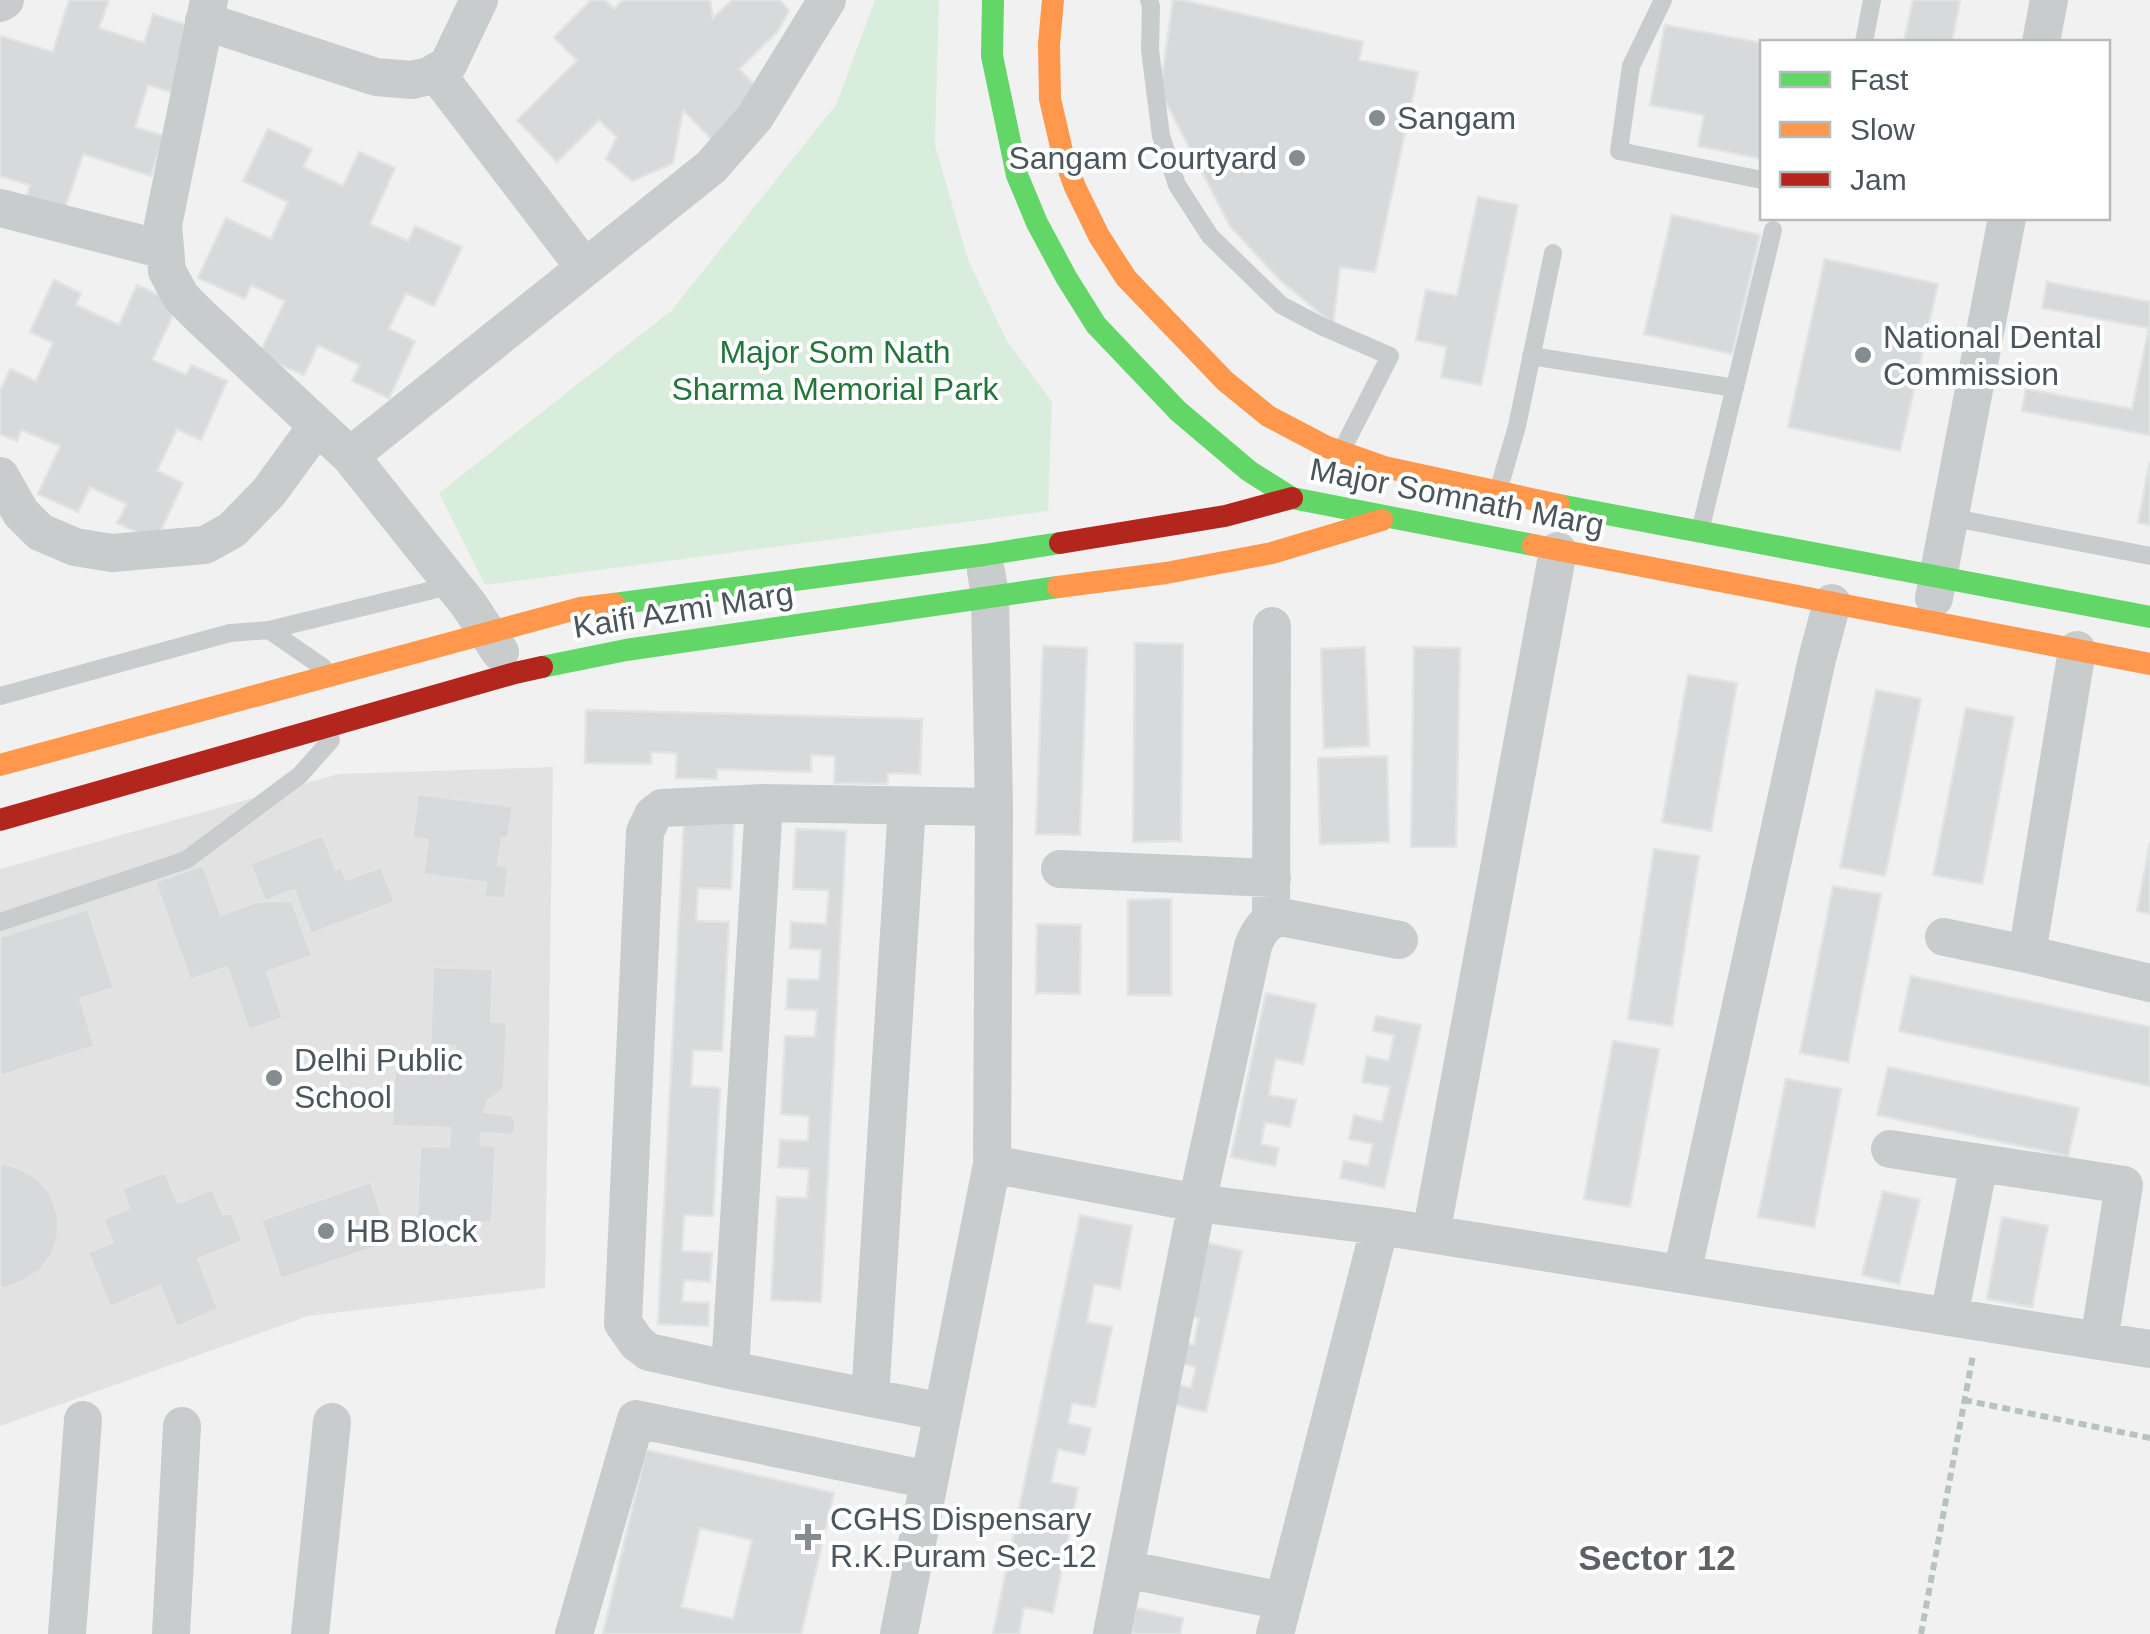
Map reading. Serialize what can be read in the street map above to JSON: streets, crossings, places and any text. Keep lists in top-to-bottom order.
{
  "streets": {
    "street": ["Major Somnath Marg", "Kaifi Azmi Marg"]
  },
  "crossings": [
    ["Major Somnath Marg", "Kaifi Azmi Marg"]
  ],
  "districts": ["Sector 12"],
  "parks": ["Major Som Nath Sharma Memorial Park"],
  "places": {
    "other": [
      "Sangam",
      "Sangam Courtyard",
      "National Dental Commission",
      "Delhi Public School",
      "HB Block"
    ],
    "health": ["CGHS Dispensary R.K.Puram Sec-12"]
  },
  "legend": ["Fast", "Slow", "Jam"]
}
